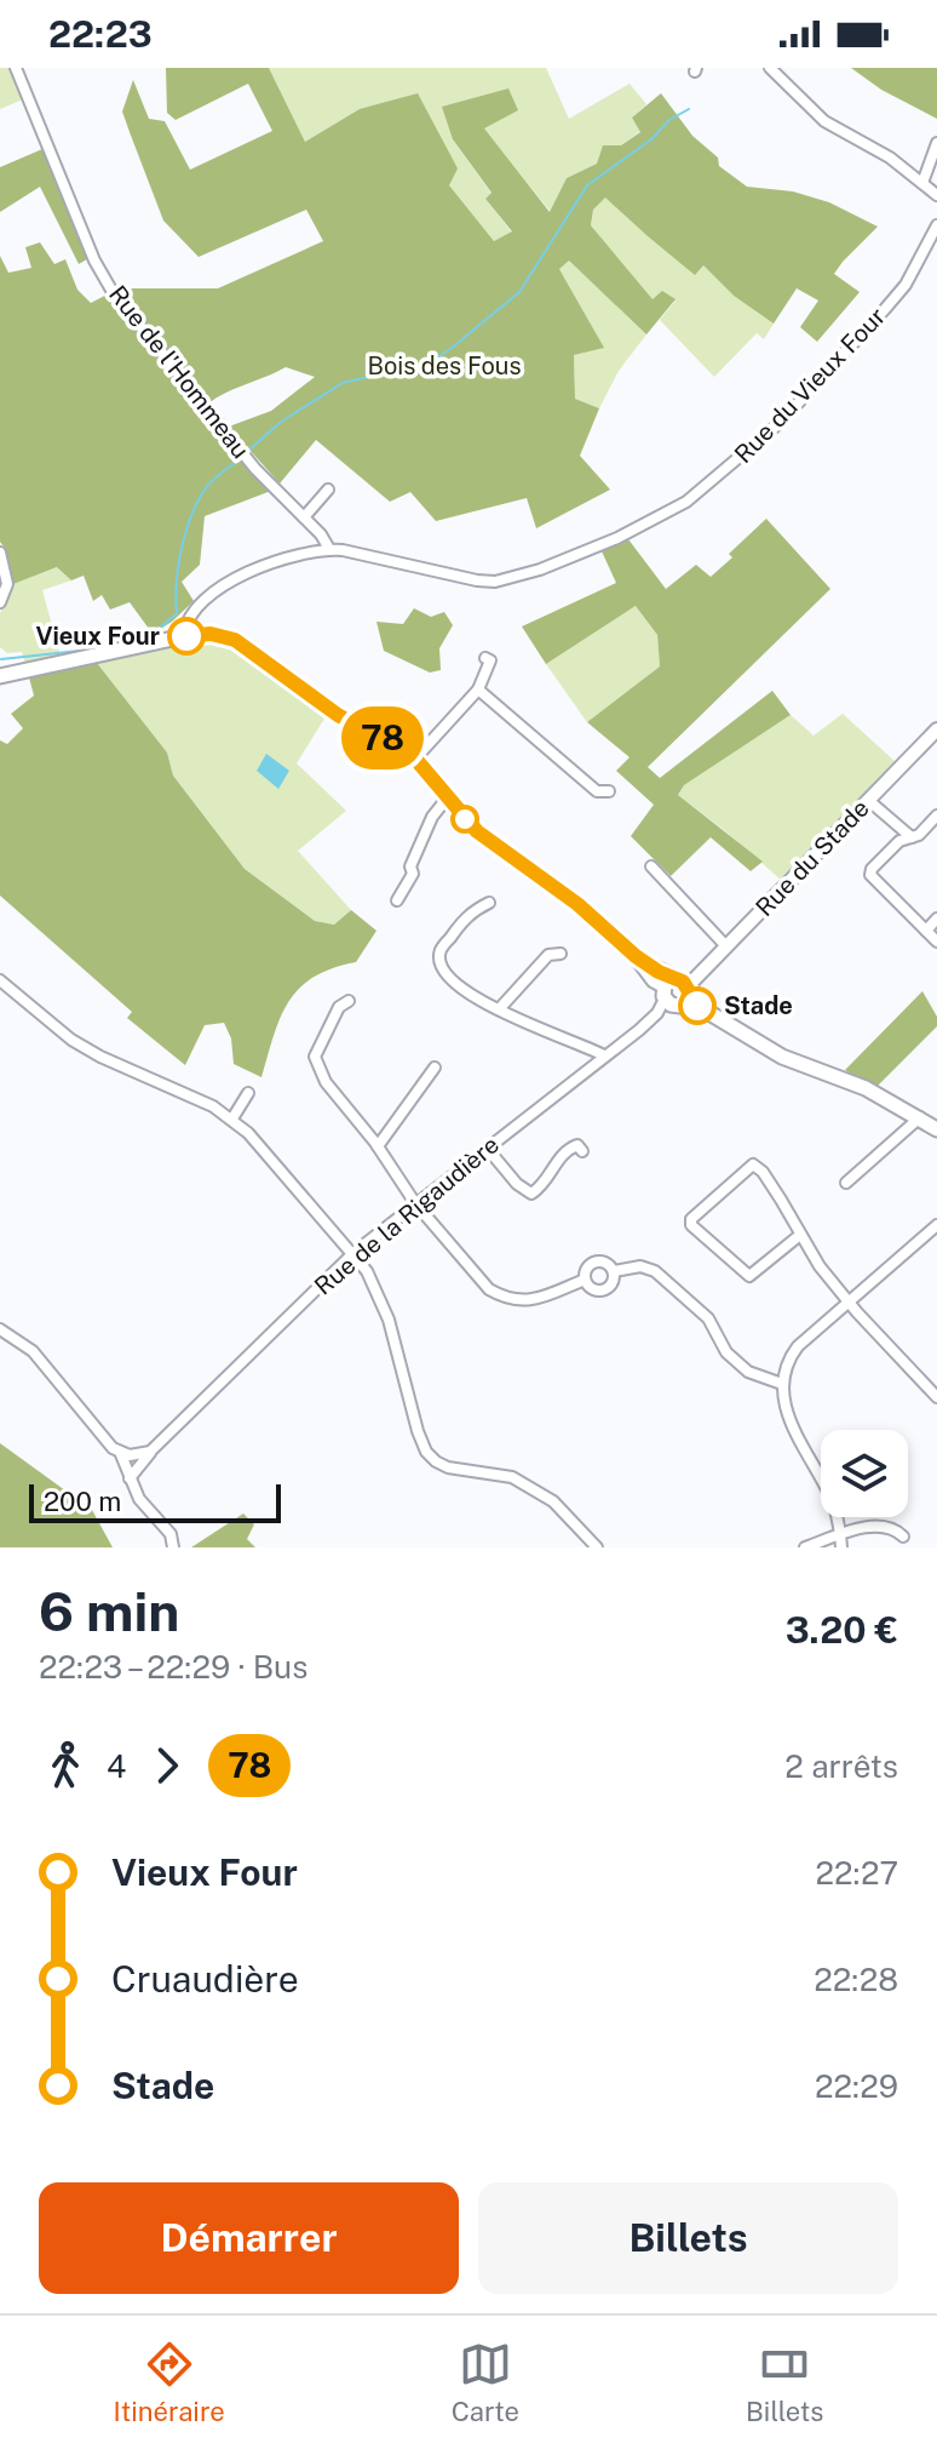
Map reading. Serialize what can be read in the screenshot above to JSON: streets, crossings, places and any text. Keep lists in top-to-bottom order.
{
  "streets": {
    "street": [
      "Rue de l'Hommeau",
      "Rue du Vieux Four",
      "Rue du Stade",
      "Rue de la Rigaudière"
    ]
  },
  "crossings": [
    ["Rue de l'Hommeau", "Rue du Vieux Four"],
    ["Rue du Stade", "Rue de la Rigaudière"]
  ],
  "parks": ["Bois des Fous"],
  "places": ["Vieux Four", "Stade"],
  "lines": ["bus line 78"],
  "scale_bar": "200 m",
  "page": {
    "status": "22:23",
    "on_map": "78",
    "scale": "200 m",
    "heading": ["6 min", "22:23 – 22:29 · Bus", "3.20 €"],
    "legs": ["4", "78", "2 arrêts"],
    "list": [
      {
        "name": "Vieux Four",
        "value": "22:27"
      },
      {
        "name": "Cruaudière",
        "value": "22:28"
      },
      {
        "name": "Stade",
        "value": "22:29"
      }
    ],
    "buttons": ["Démarrer", "Billets"],
    "tabs": ["Itinéraire", "Carte", "Billets"]
  }
}
